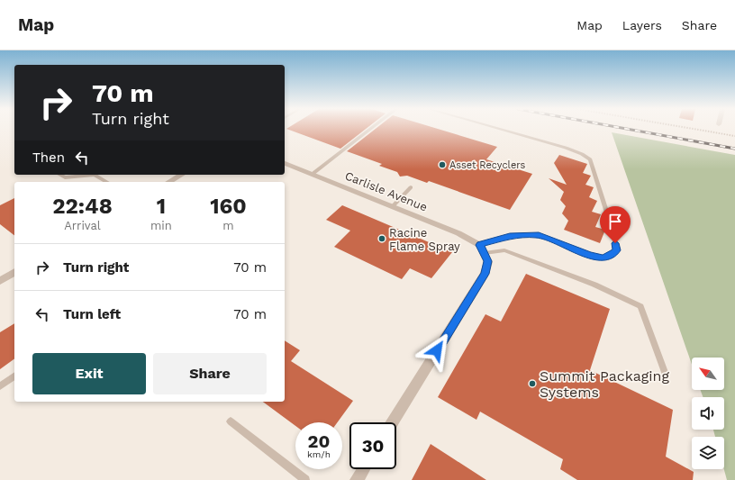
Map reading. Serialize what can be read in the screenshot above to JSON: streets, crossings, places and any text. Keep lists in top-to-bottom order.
{
  "streets": {
    "street": ["Carlisle Avenue"]
  },
  "places": ["Asset Recyclers", "Racine Flame Spray", "Summit Packaging Systems"],
  "north": "top left",
  "page": {
    "header": "Map",
    "nav": ["Map", "Layers", "Share"],
    "turn": ["70 m", "Turn right"],
    "then": "Then",
    "eta": [
      "22:48",
      "Arrival",
      "1",
      "min",
      "160",
      "m"
    ],
    "list": [
      {
        "name": "Turn right",
        "value": "70 m"
      },
      {
        "name": "Turn left",
        "value": "70 m"
      }
    ],
    "buttons": ["Exit", "Share"],
    "speed": "20 km/h",
    "limit": "30"
  }
}
